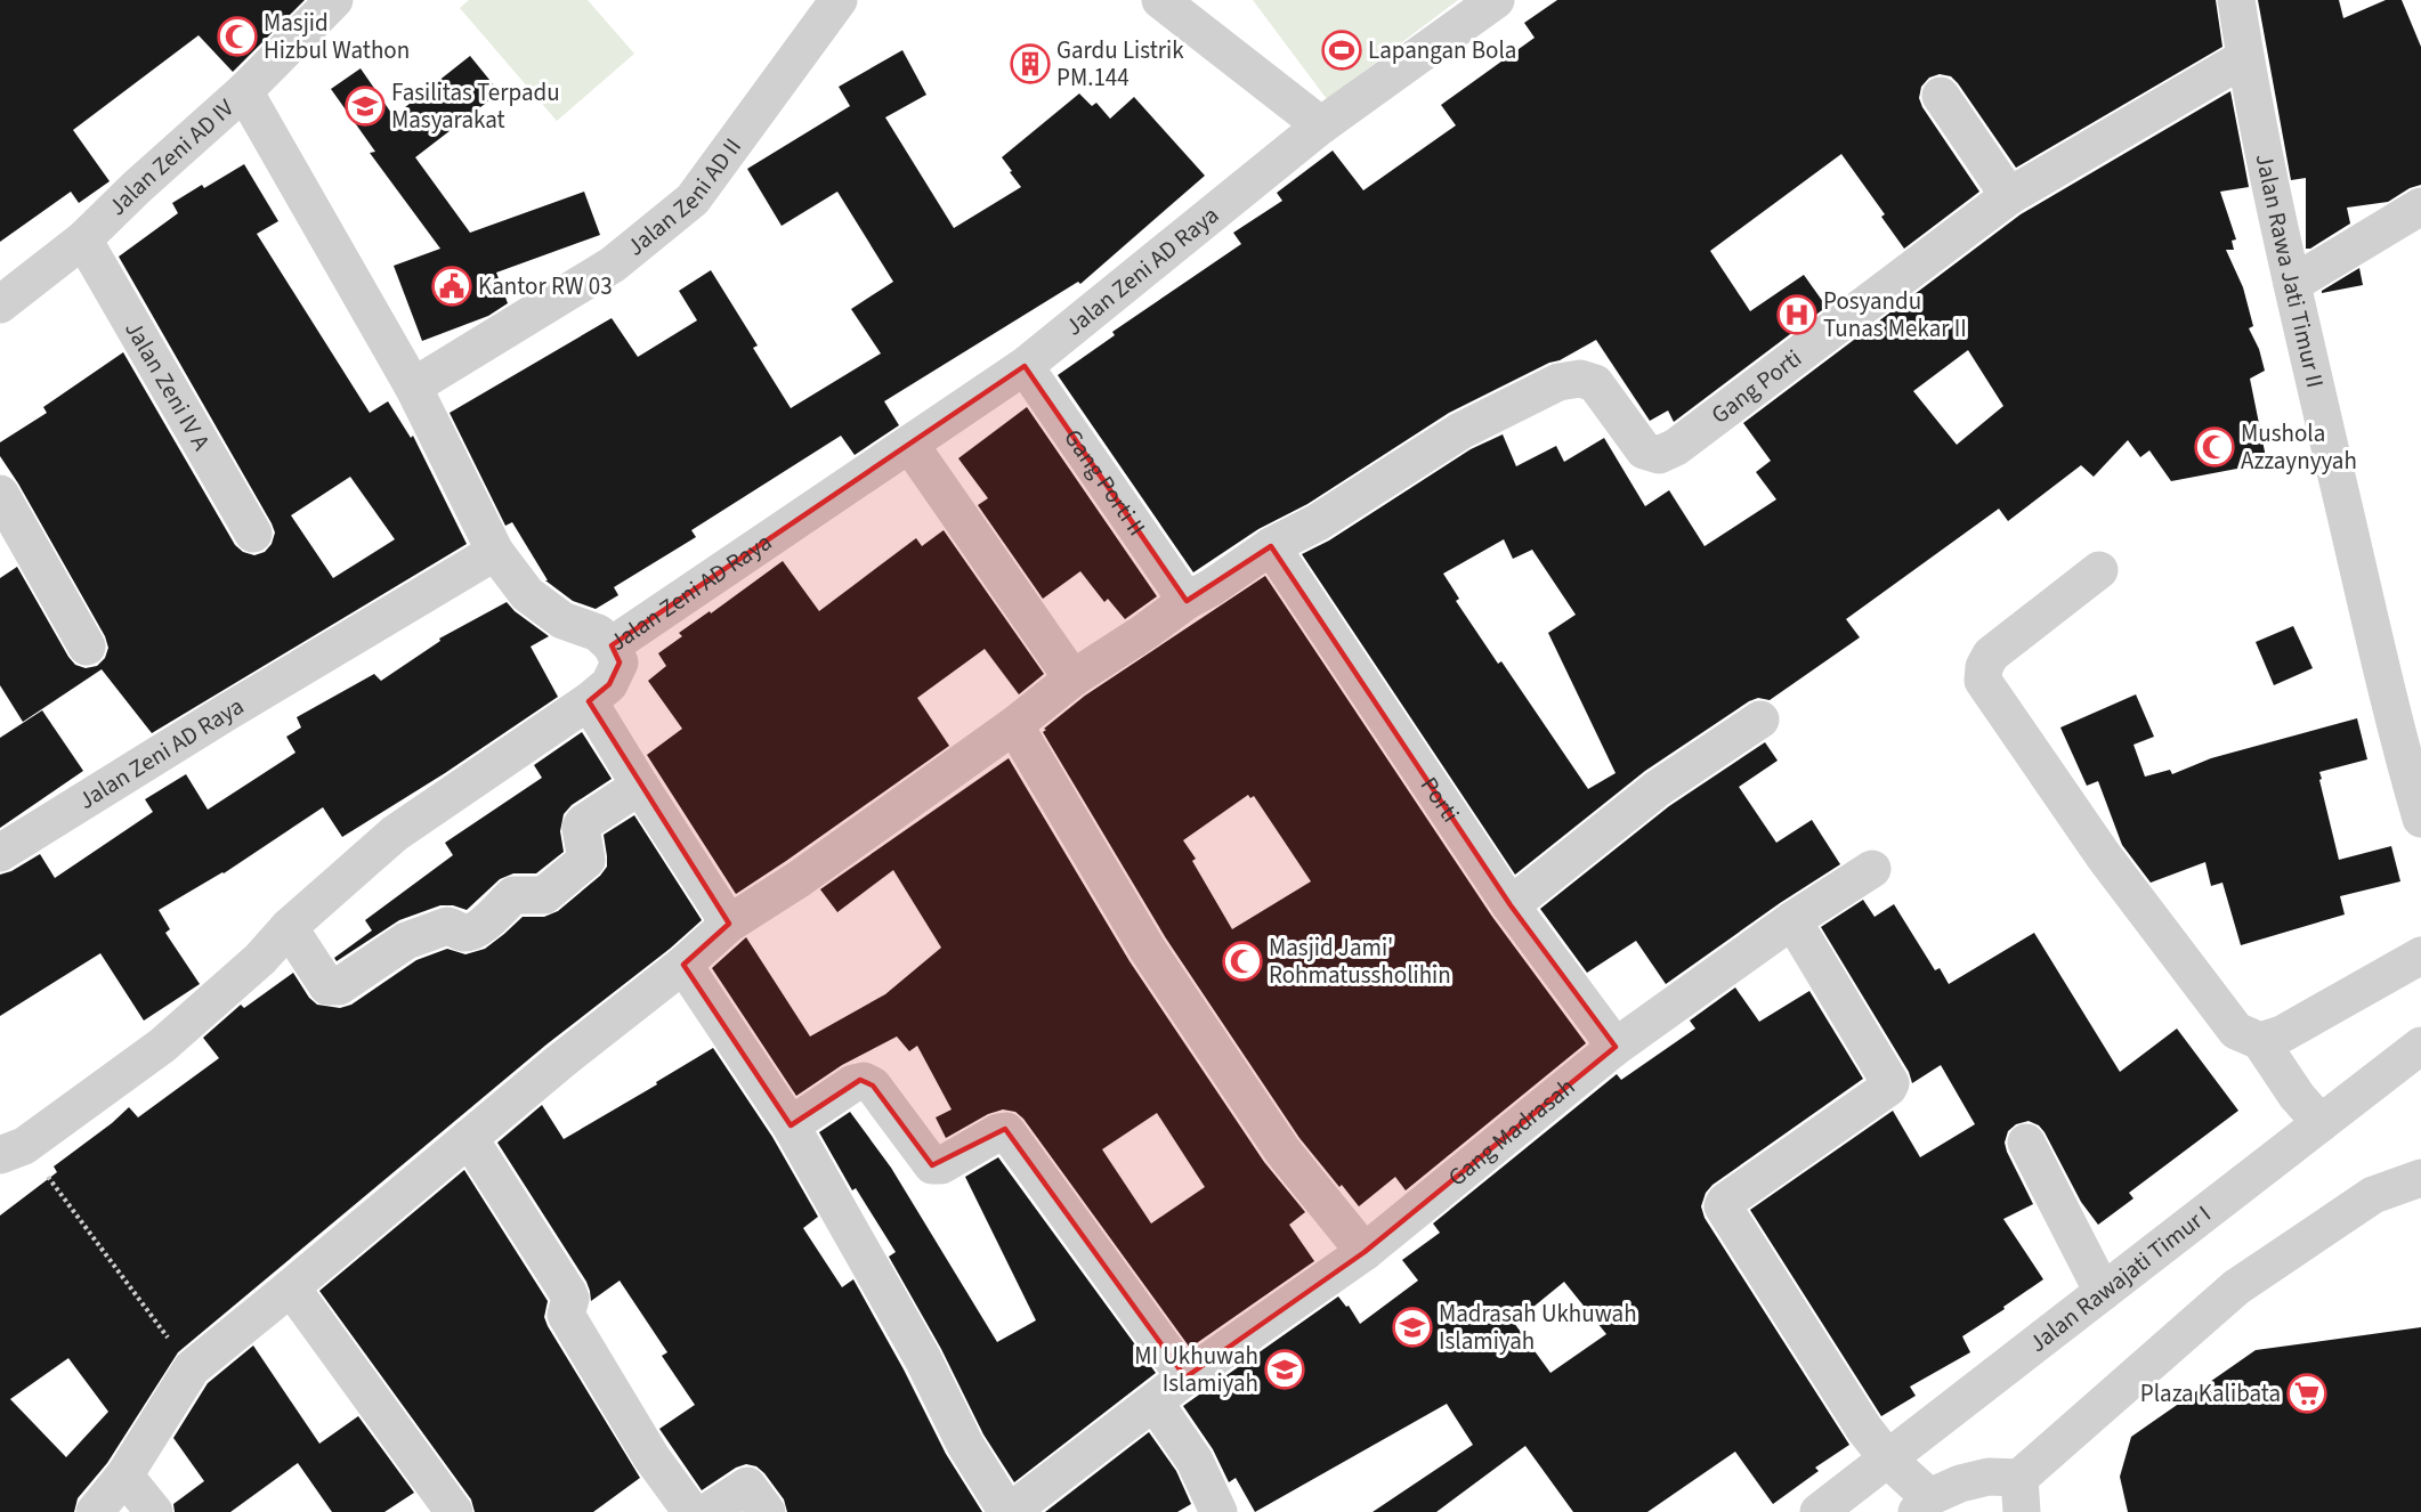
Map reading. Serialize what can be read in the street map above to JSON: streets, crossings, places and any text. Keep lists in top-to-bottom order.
{
  "streets": {
    "street": [
      "Jalan Zeni AD IV",
      "Jalan Zeni AD II",
      "Jalan Rawa Jati Timur II",
      "Jalan Zeni AD Raya",
      "Jalan Zeni IV A",
      "Gang Porti",
      "Gang Porti II",
      "Porti",
      "Gang Madrasah",
      "Jalan Rawajati Timur I"
    ]
  },
  "crossings": [
    ["Jalan Zeni AD IV", "Jalan Zeni IV A"],
    ["Jalan Rawa Jati Timur II", "Gang Porti"],
    ["Jalan Zeni AD Raya", "Gang Porti II"],
    ["Gang Porti", "Porti"],
    ["Porti", "Gang Madrasah"]
  ],
  "places": {
    "mosque": ["Masjid Hizbul Wathon", "Mushola Azzaynyyah", "Masjid Jami' Rohmatussholihin"],
    "sports": ["Lapangan Bola"],
    "building": ["Gardu Listrik PM.144"],
    "school or university": ["Fasilitas Terpadu Masyarakat", "Madrasah Ukhuwah Islamiyah", "MI Ukhuwah Islamiyah"],
    "public building": ["Kantor RW 03"],
    "hospital": ["Posyandu Tunas Mekar II"],
    "supermarket": ["Plaza Kalibata"]
  }
}
